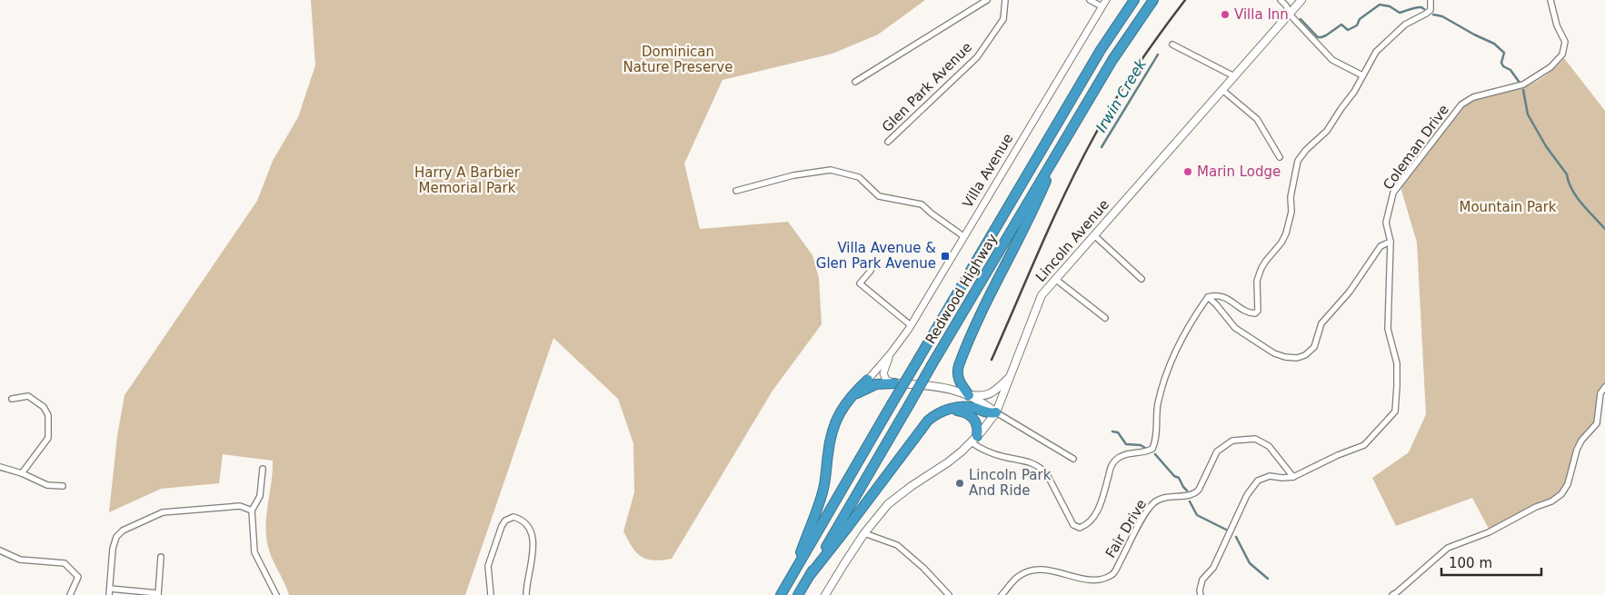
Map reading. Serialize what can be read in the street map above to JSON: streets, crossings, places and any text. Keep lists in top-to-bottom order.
{
  "streets": {
    "highway": ["Redwood Highway"],
    "main road": ["Lincoln Avenue"],
    "street": [
      "Glen Park Avenue",
      "Coleman Drive",
      "Villa Avenue",
      "Fair Drive"
    ]
  },
  "crossings": [
    ["Coleman Drive", "Fair Drive"]
  ],
  "water": ["Irwin Creek"],
  "parks": ["Dominican Nature Preserve", "Harry A Barbier Memorial Park", "Mountain Park"],
  "places": {
    "other": ["Villa Inn", "Marin Lodge", "Lincoln Park And Ride"],
    "transit": ["Villa Avenue & Glen Park Avenue"]
  },
  "scale_bar": "100 m"
}
